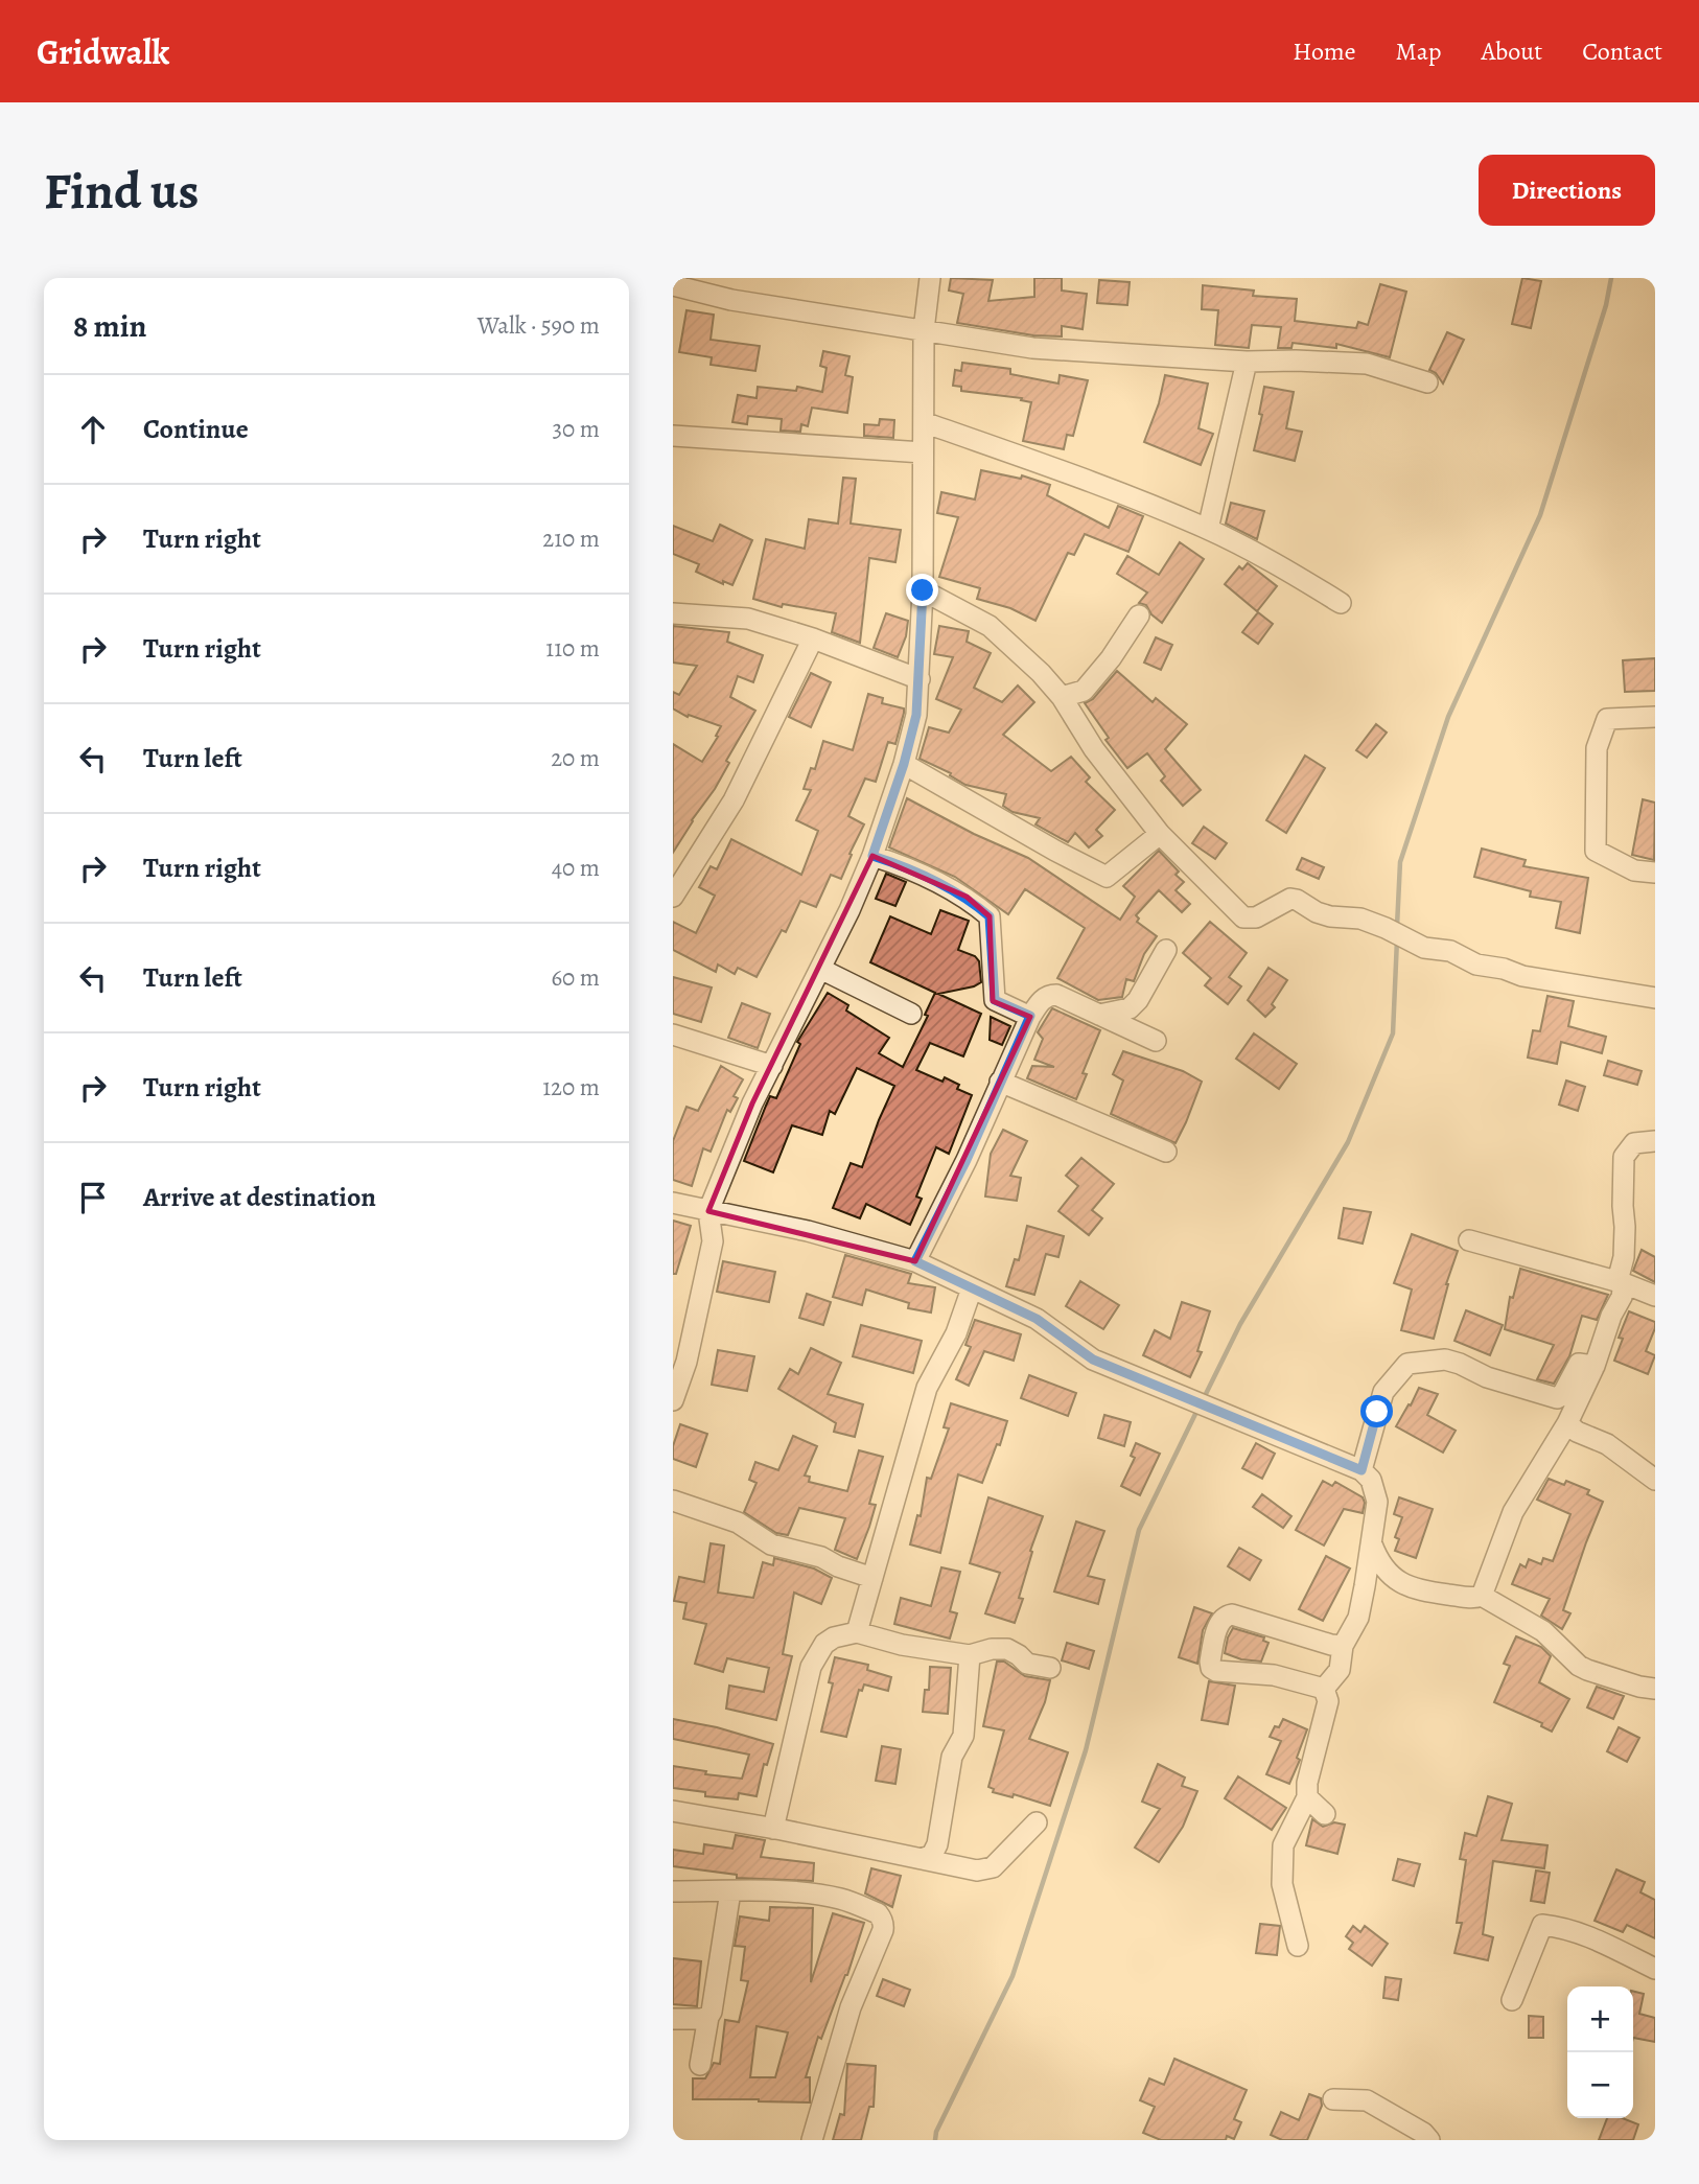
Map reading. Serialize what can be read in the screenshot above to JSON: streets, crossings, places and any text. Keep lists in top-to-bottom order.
{
  "page": {
    "header": "Gridwalk",
    "nav": [
      "Home",
      "Map",
      "About",
      "Contact"
    ],
    "buttons": "Directions",
    "title": "Find us",
    "heading": ["8 min", "Walk · 590 m"],
    "list": [
      ["Continue", "30 m"],
      ["Turn right", "210 m"],
      ["Turn right", "110 m"],
      ["Turn left", "20 m"],
      ["Turn right", "40 m"],
      ["Turn left", "60 m"],
      ["Turn right", "120 m"],
      "Arrive at destination"
    ],
    "map_buttons": ["+", "−"]
  }
}
